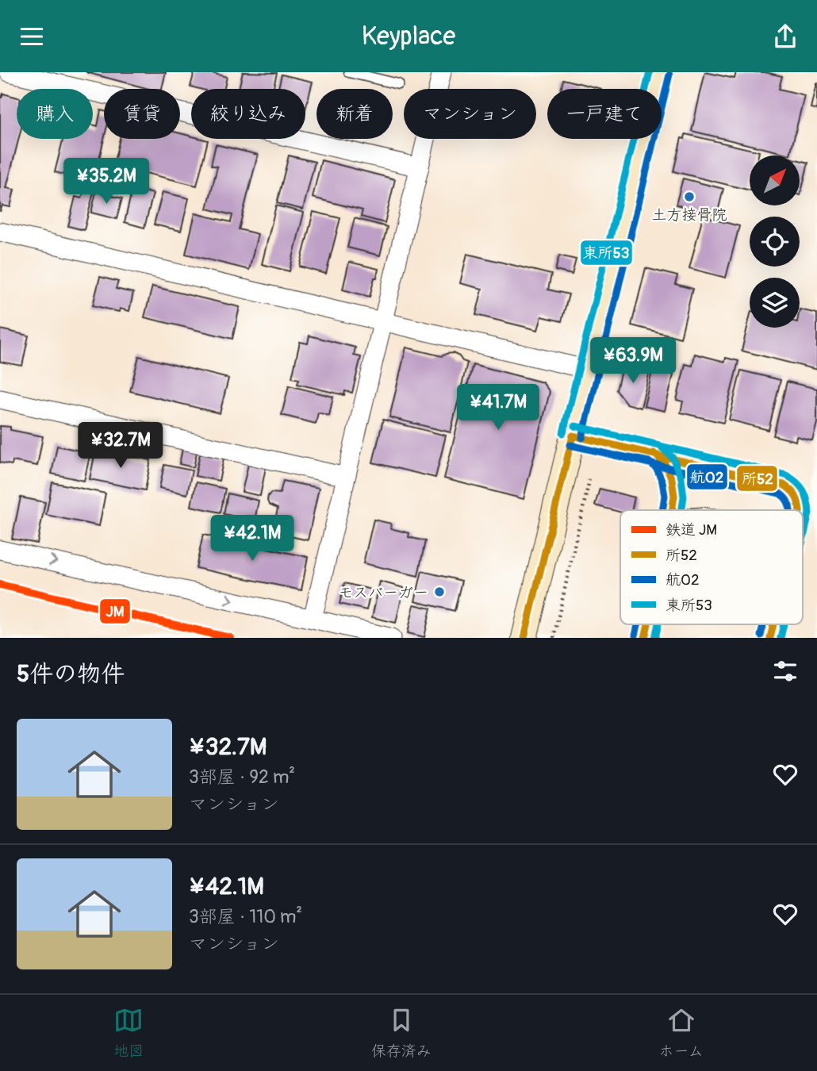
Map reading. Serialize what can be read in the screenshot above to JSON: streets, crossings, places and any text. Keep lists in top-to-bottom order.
{
  "places": ["土方接骨院", "モスバーガー"],
  "lines": [
    "transit line 東所53",
    "transit line 航02",
    "transit line 所52",
    "rail line JM"
  ],
  "legend": [
    "鉄道 JM",
    "所52",
    "航02",
    "東所53"
  ],
  "north": "top right",
  "page": {
    "header": "Keyplace",
    "chip": [
      "購入",
      "賃貸",
      "絞り込み",
      "新着",
      "マンション",
      "一戸建て"
    ],
    "price": [
      "¥35.2M",
      "¥63.9M",
      "¥41.7M",
      "¥32.7M",
      "¥42.1M"
    ],
    "heading": "5件の物件",
    "list": [
      {
        "name": "¥32.7M",
        "note": "3部屋 · 92 m² · マンション"
      },
      {
        "name": "¥42.1M",
        "note": "3部屋 · 110 m² · マンション"
      }
    ],
    "tabs": ["地図", "保存済み", "ホーム"]
  }
}
